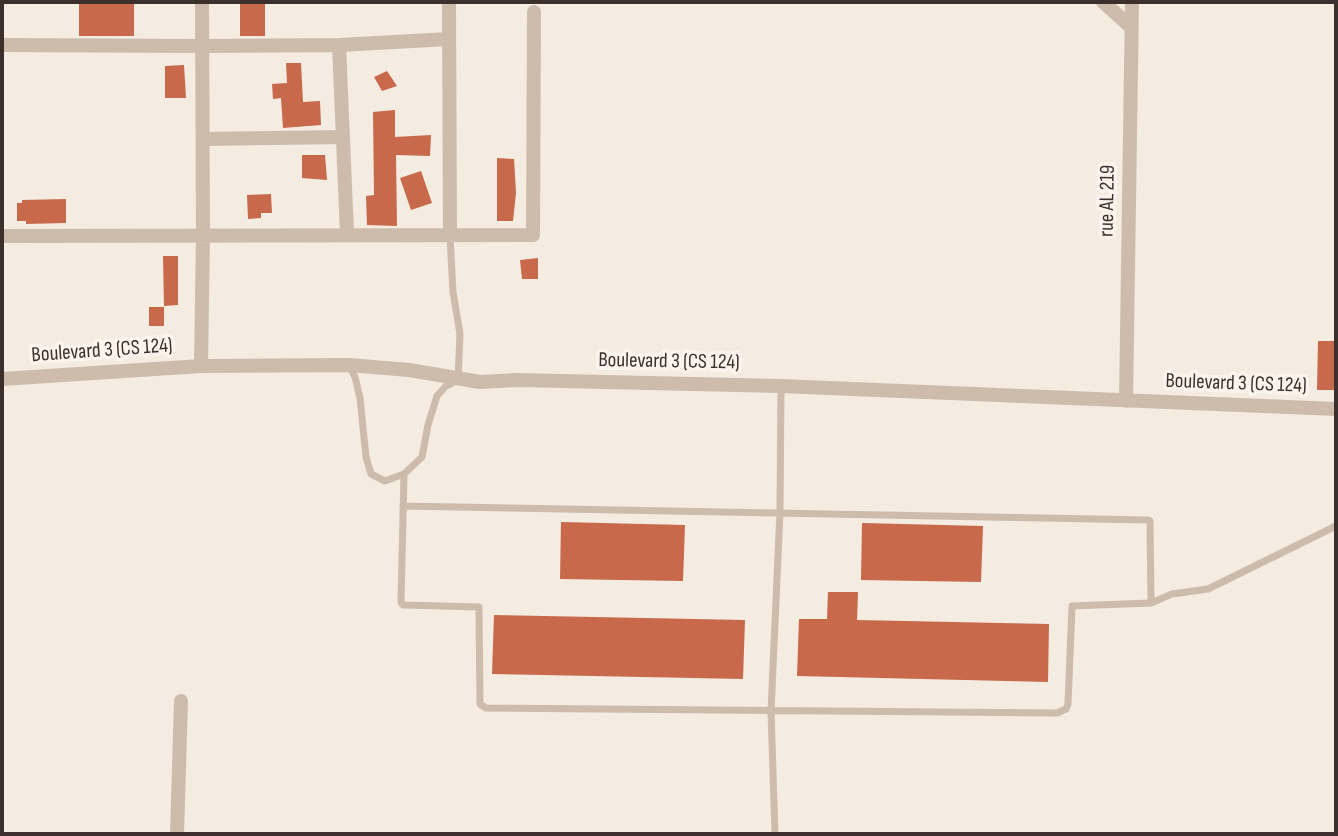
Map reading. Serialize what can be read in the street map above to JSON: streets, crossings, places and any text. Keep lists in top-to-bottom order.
{
  "streets": {
    "street": ["rue AL 219", "Boulevard 3 (CS 124)"]
  },
  "crossings": [
    ["rue AL 219", "Boulevard 3 (CS 124)"]
  ]
}
